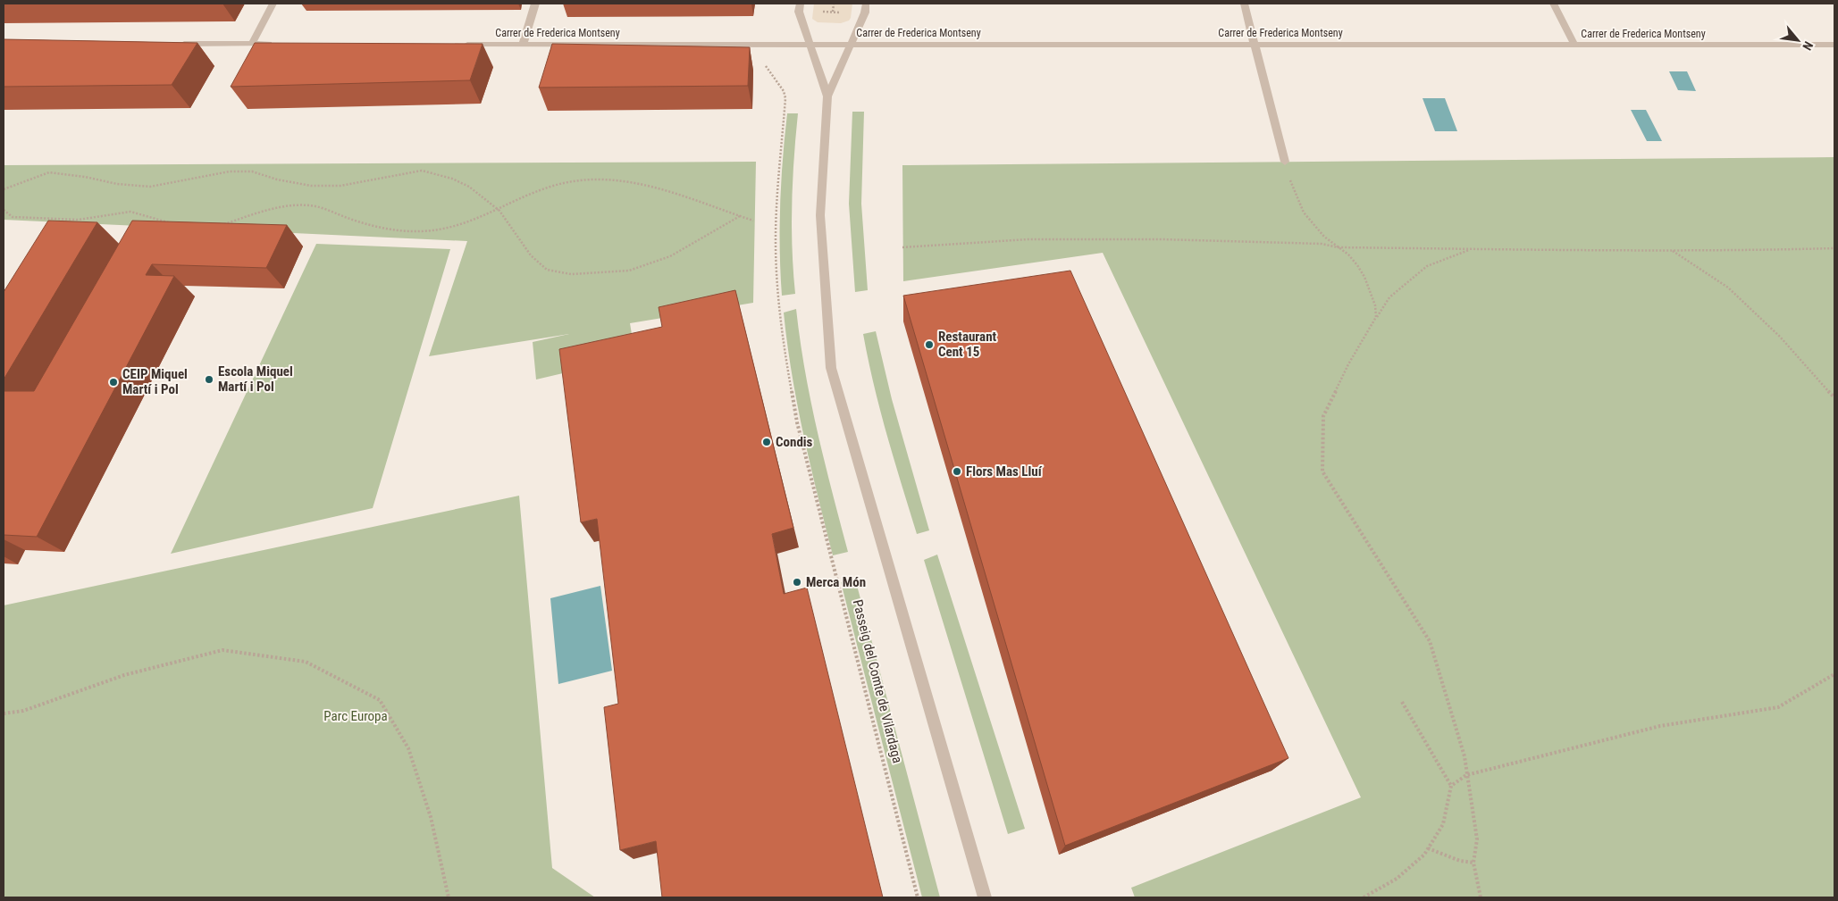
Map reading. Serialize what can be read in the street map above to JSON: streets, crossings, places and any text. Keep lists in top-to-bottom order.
{
  "streets": {
    "street": ["Carrer de Frederica Montseny"],
    "path": ["Passeig del Comte de Vilardaga"]
  },
  "parks": ["Parc Europa"],
  "places": [
    "Restaurant Cent 15",
    "Escola Miquel Martí i Pol",
    "CEIP Miquel Martí i Pol",
    "Condis",
    "Flors Mas Lluí",
    "Merca Món"
  ],
  "north": "bottom right"
}
